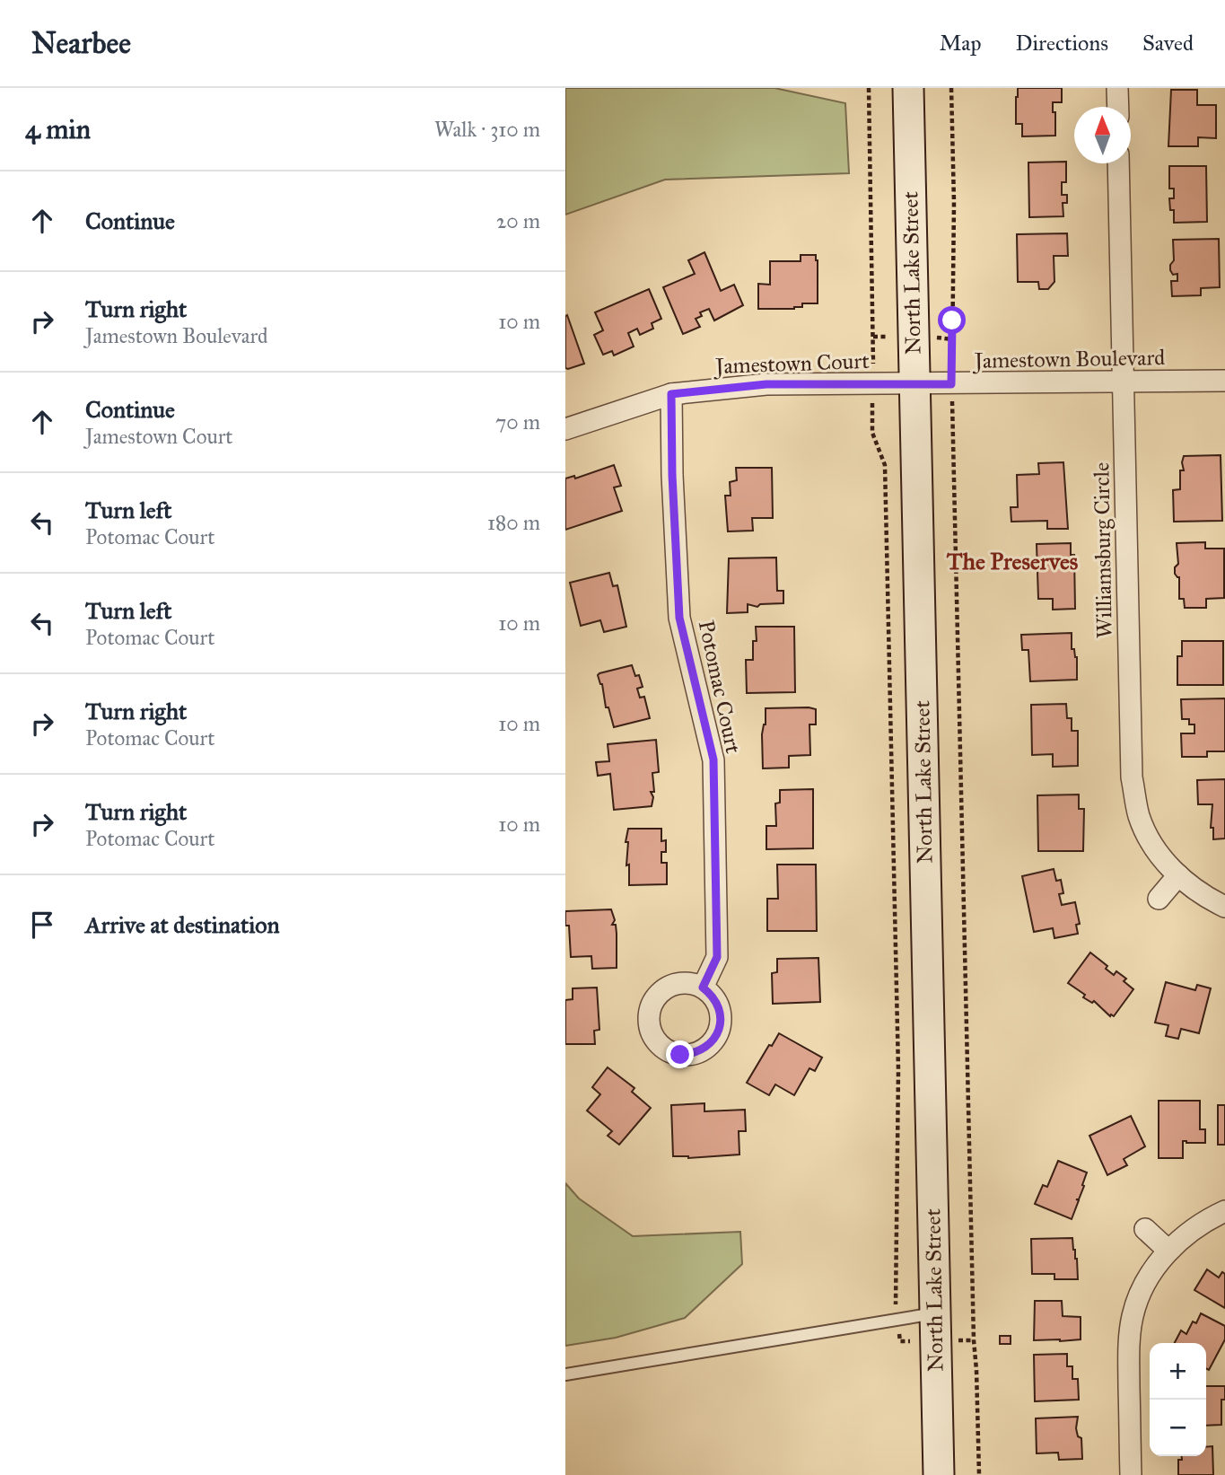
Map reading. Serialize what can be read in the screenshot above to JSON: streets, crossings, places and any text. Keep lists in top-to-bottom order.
{
  "streets": {
    "street": [
      "North Lake Street",
      "Jamestown Boulevard",
      "Jamestown Court",
      "Williamsburg Circle",
      "Potomac Court"
    ]
  },
  "crossings": [
    ["North Lake Street", "Jamestown Boulevard"],
    ["North Lake Street", "Jamestown Court"],
    ["Jamestown Boulevard", "Jamestown Court"],
    ["Jamestown Boulevard", "Williamsburg Circle"],
    ["Jamestown Court", "Potomac Court"]
  ],
  "districts": ["The Preserves"],
  "north": "top",
  "page": {
    "header": "Nearbee",
    "nav": ["Map", "Directions", "Saved"],
    "heading": ["4 min", "Walk · 310 m"],
    "list": [
      ["Continue", "20 m"],
      ["Turn right", "Jamestown Boulevard", "10 m"],
      ["Continue", "Jamestown Court", "70 m"],
      ["Turn left", "Potomac Court", "180 m"],
      ["Turn left", "Potomac Court", "10 m"],
      ["Turn right", "Potomac Court", "10 m"],
      ["Turn right", "Potomac Court", "10 m"],
      "Arrive at destination"
    ],
    "map_buttons": ["+", "−"]
  }
}
